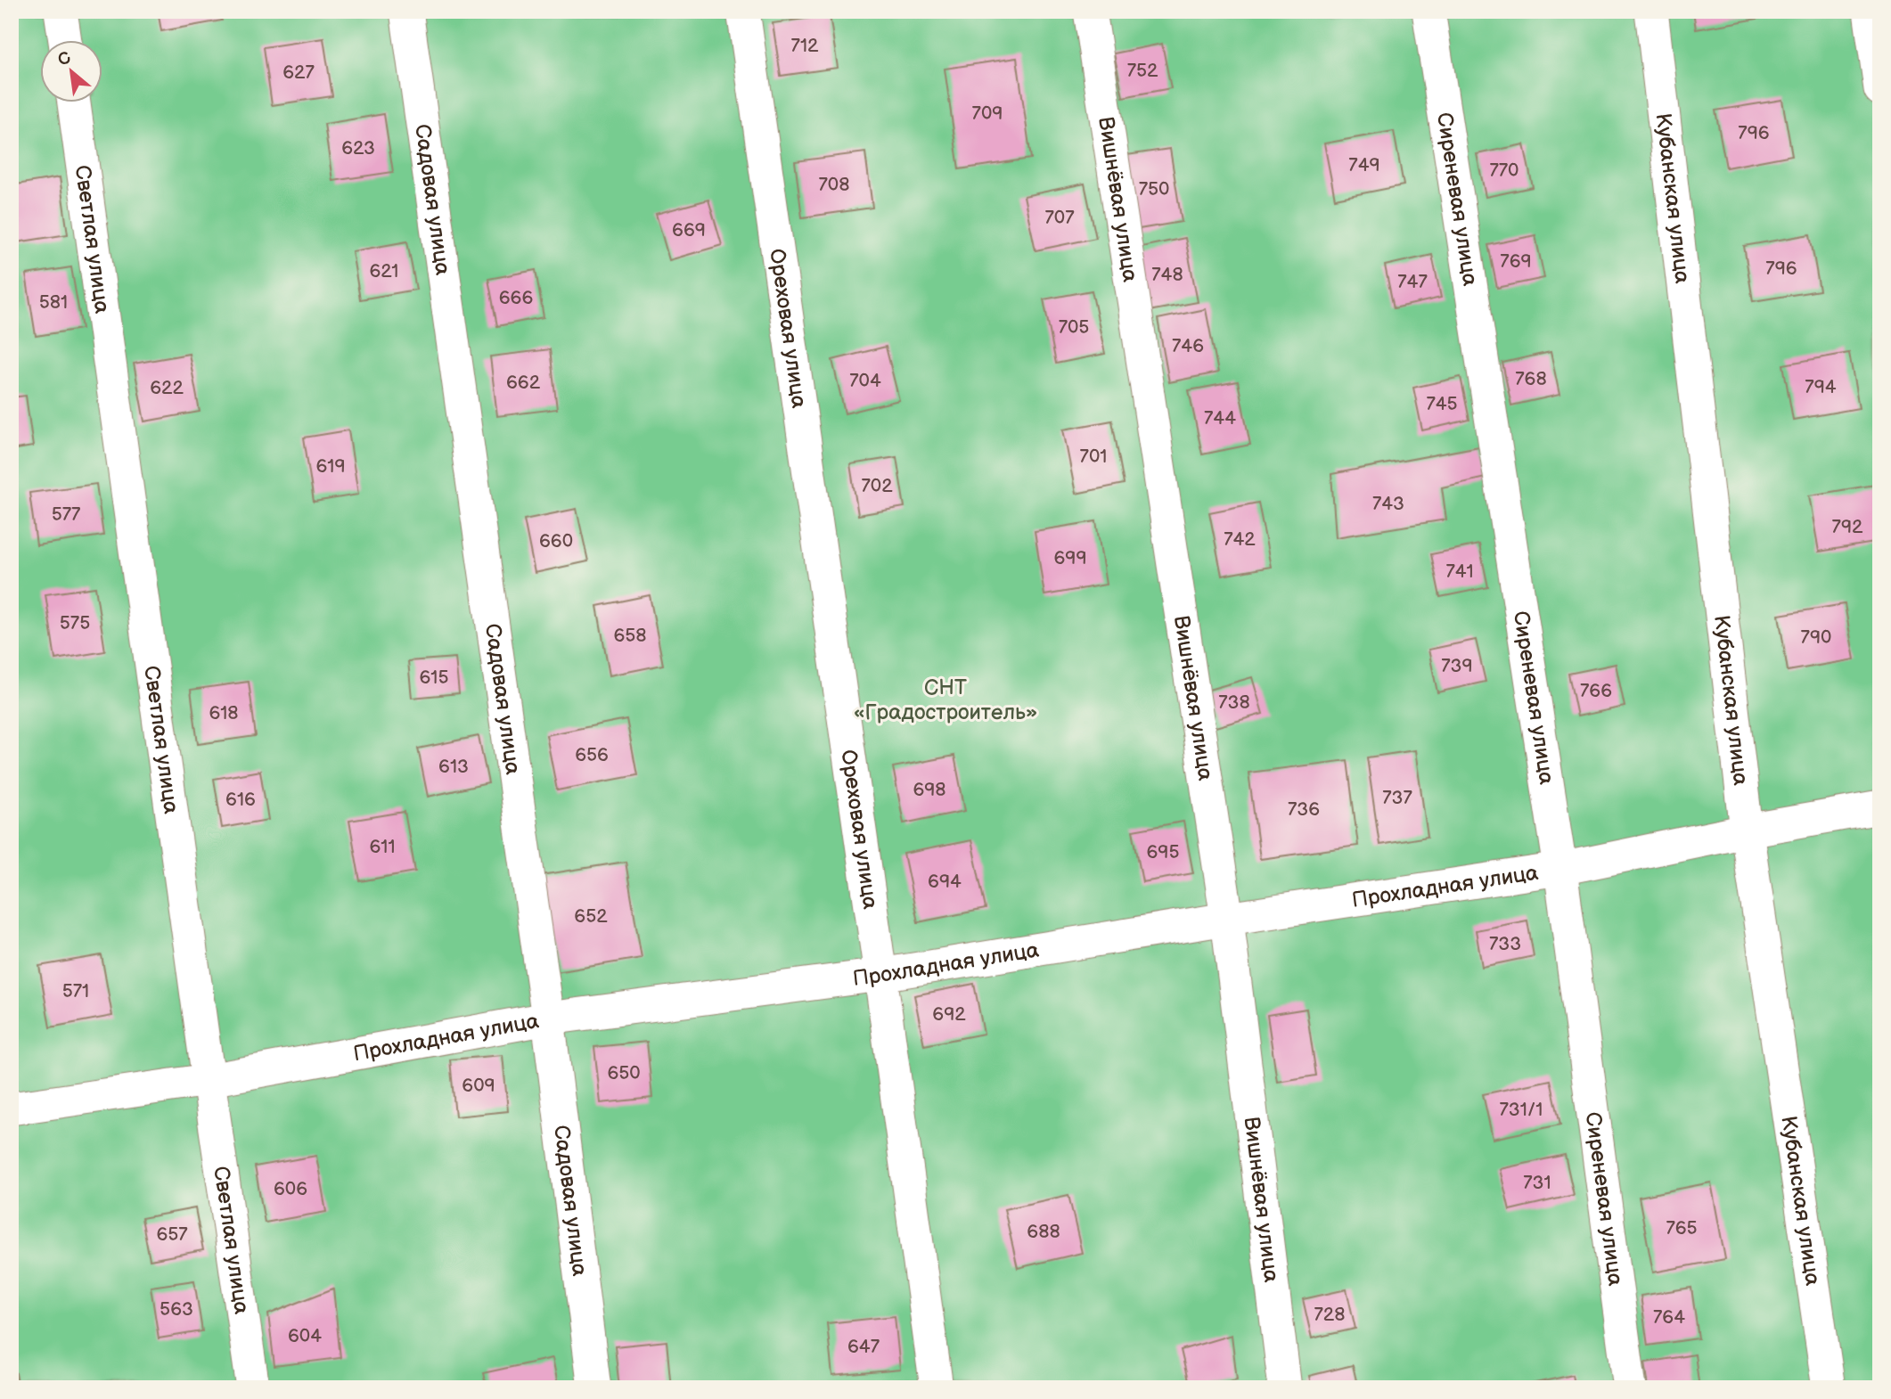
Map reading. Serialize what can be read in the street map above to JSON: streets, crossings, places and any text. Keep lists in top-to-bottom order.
{
  "streets": {
    "street": [
      "Садовая улица",
      "Вишнёвая улица",
      "Кубанская улица",
      "Сиреневая улица",
      "Светлая улица",
      "Ореховая улица",
      "Прохладная улица"
    ]
  },
  "crossings": [
    ["Садовая улица", "Прохладная улица"],
    ["Вишнёвая улица", "Прохладная улица"],
    ["Кубанская улица", "Прохладная улица"],
    ["Сиреневая улица", "Прохладная улица"],
    ["Светлая улица", "Прохладная улица"],
    ["Ореховая улица", "Прохладная улица"]
  ],
  "parks": ["СНТ «Градостроитель»"],
  "house_numbers": [
    "712",
    "752",
    "627",
    "709",
    "796",
    "623",
    "749",
    "770",
    "708",
    "750",
    "707",
    "669",
    "769",
    "796",
    "621",
    "748",
    "747",
    "666",
    "581",
    "705",
    "746",
    "768",
    "704",
    "662",
    "794",
    "622",
    "745",
    "744",
    "701",
    "619",
    "702",
    "743",
    "577",
    "792",
    "742",
    "660",
    "699",
    "741",
    "575",
    "658",
    "790",
    "739",
    "615",
    "766",
    "738",
    "618",
    "656",
    "613",
    "698",
    "737",
    "616",
    "736",
    "611",
    "695",
    "694",
    "652",
    "733",
    "571",
    "692",
    "650",
    "609",
    "731/1",
    "731",
    "606",
    "765",
    "688",
    "657",
    "563",
    "728",
    "764",
    "604",
    "647"
  ],
  "north": "top left"
}
